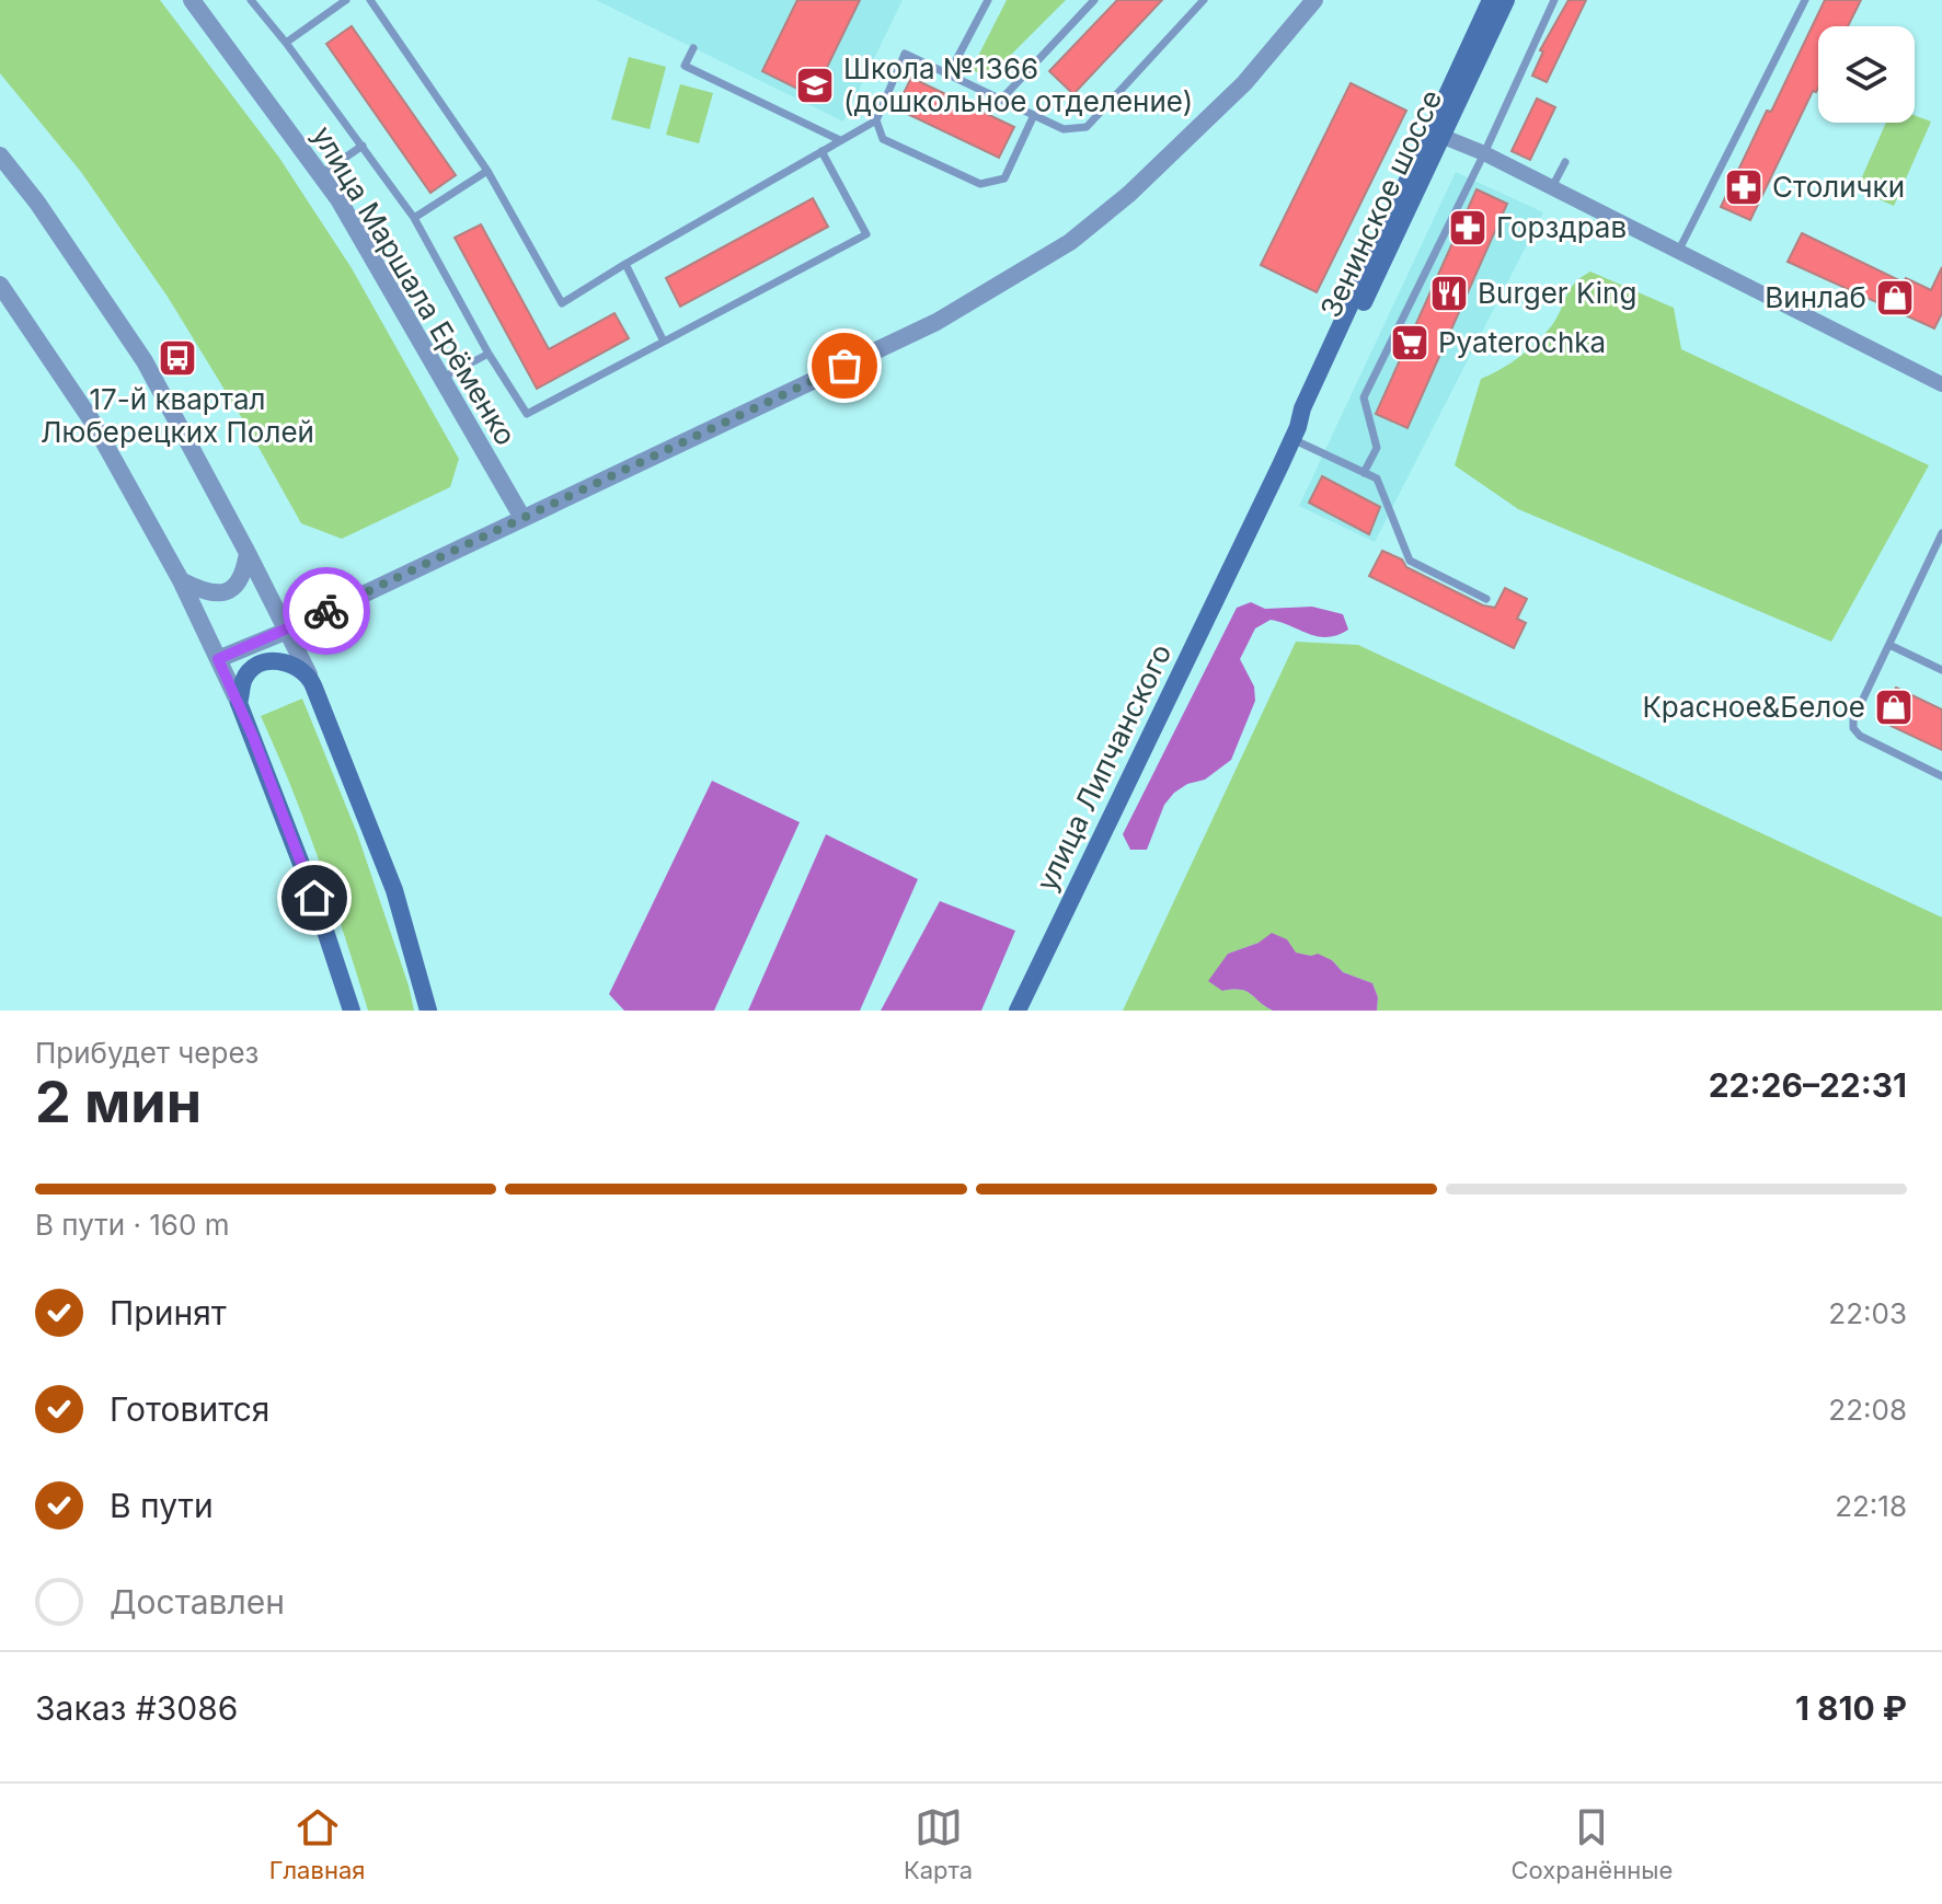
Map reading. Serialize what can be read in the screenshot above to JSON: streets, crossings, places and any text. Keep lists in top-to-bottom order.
{
  "streets": {
    "main road": ["Зенинское шоссе", "улица Липчанского"],
    "street": ["улица Маршала Ерёменко"]
  },
  "crossings": [
    ["Зенинское шоссе", "улица Липчанского"]
  ],
  "places": {
    "school or university": ["Школа №1366 (дошкольное отделение)"],
    "pharmacy": ["Столички", "Горздрав"],
    "restaurant": ["Burger King"],
    "shop": ["Винлаб", "Красное&Белое"],
    "supermarket": ["Pyaterochka"],
    "bus stop": ["17-й квартал Люберецких Полей"]
  },
  "page": {
    "heading": ["2 мин", "Прибудет через", "22:26–22:31"],
    "panel": ["Заказ #3086", "1 810 ₽"],
    "bar": "В пути · 160 m",
    "list": [
      ["Принят", "22:03"],
      ["Готовится", "22:08"],
      ["В пути", "22:18"],
      "Доставлен"
    ],
    "tabs": ["Главная", "Карта", "Сохранённые"]
  }
}
